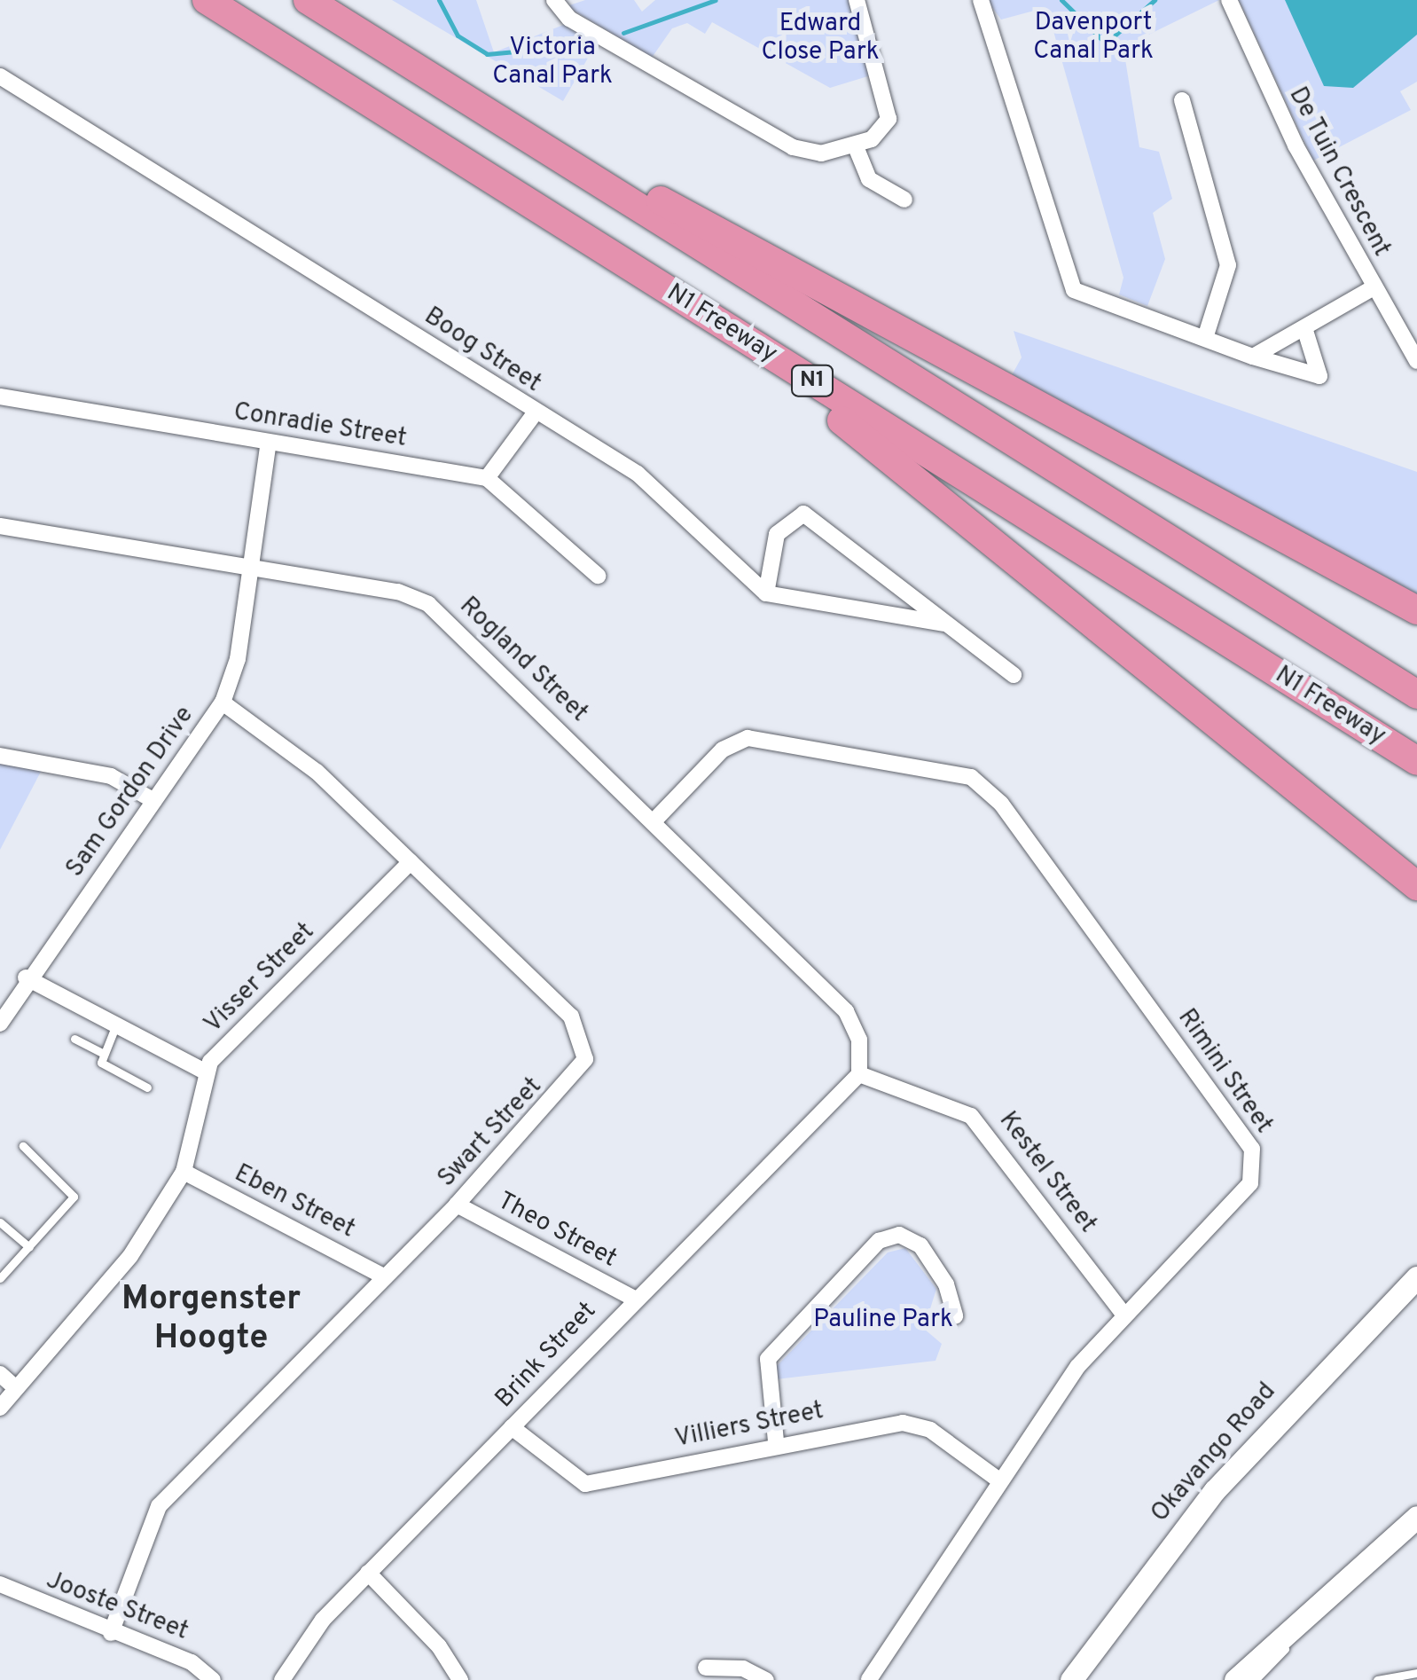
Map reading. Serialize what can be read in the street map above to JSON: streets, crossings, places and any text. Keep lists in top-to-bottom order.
{
  "streets": {
    "highway": ["N1 Freeway", "N1"],
    "main road": ["Okavango Road"],
    "street": [
      "De Tuin Crescent",
      "Boog Street",
      "Conradie Street",
      "Rogland Street",
      "Sam Gordon Drive",
      "Visser Street",
      "Rimini Street",
      "Swart Street",
      "Kestel Street",
      "Eben Street",
      "Theo Street",
      "Brink Street",
      "Villiers Street",
      "Jooste Street"
    ]
  },
  "crossings": [
    ["Conradie Street", "Sam Gordon Drive"],
    ["Rogland Street", "Sam Gordon Drive"],
    ["Rogland Street", "Rimini Street"],
    ["Rogland Street", "Kestel Street"],
    ["Rogland Street", "Brink Street"],
    ["Sam Gordon Drive", "Swart Street"],
    ["Visser Street", "Swart Street"],
    ["Visser Street", "Eben Street"],
    ["Rimini Street", "Kestel Street"],
    ["Rimini Street", "Villiers Street"],
    ["Swart Street", "Eben Street"],
    ["Swart Street", "Theo Street"],
    ["Swart Street", "Jooste Street"],
    ["Kestel Street", "Brink Street"],
    ["Theo Street", "Brink Street"],
    ["Brink Street", "Villiers Street"]
  ],
  "districts": ["Morgenster Hoogte"],
  "parks": [
    "Davenport Canal Park",
    "Edward Close Park",
    "Victoria Canal Park",
    "Pauline Park"
  ]
}
